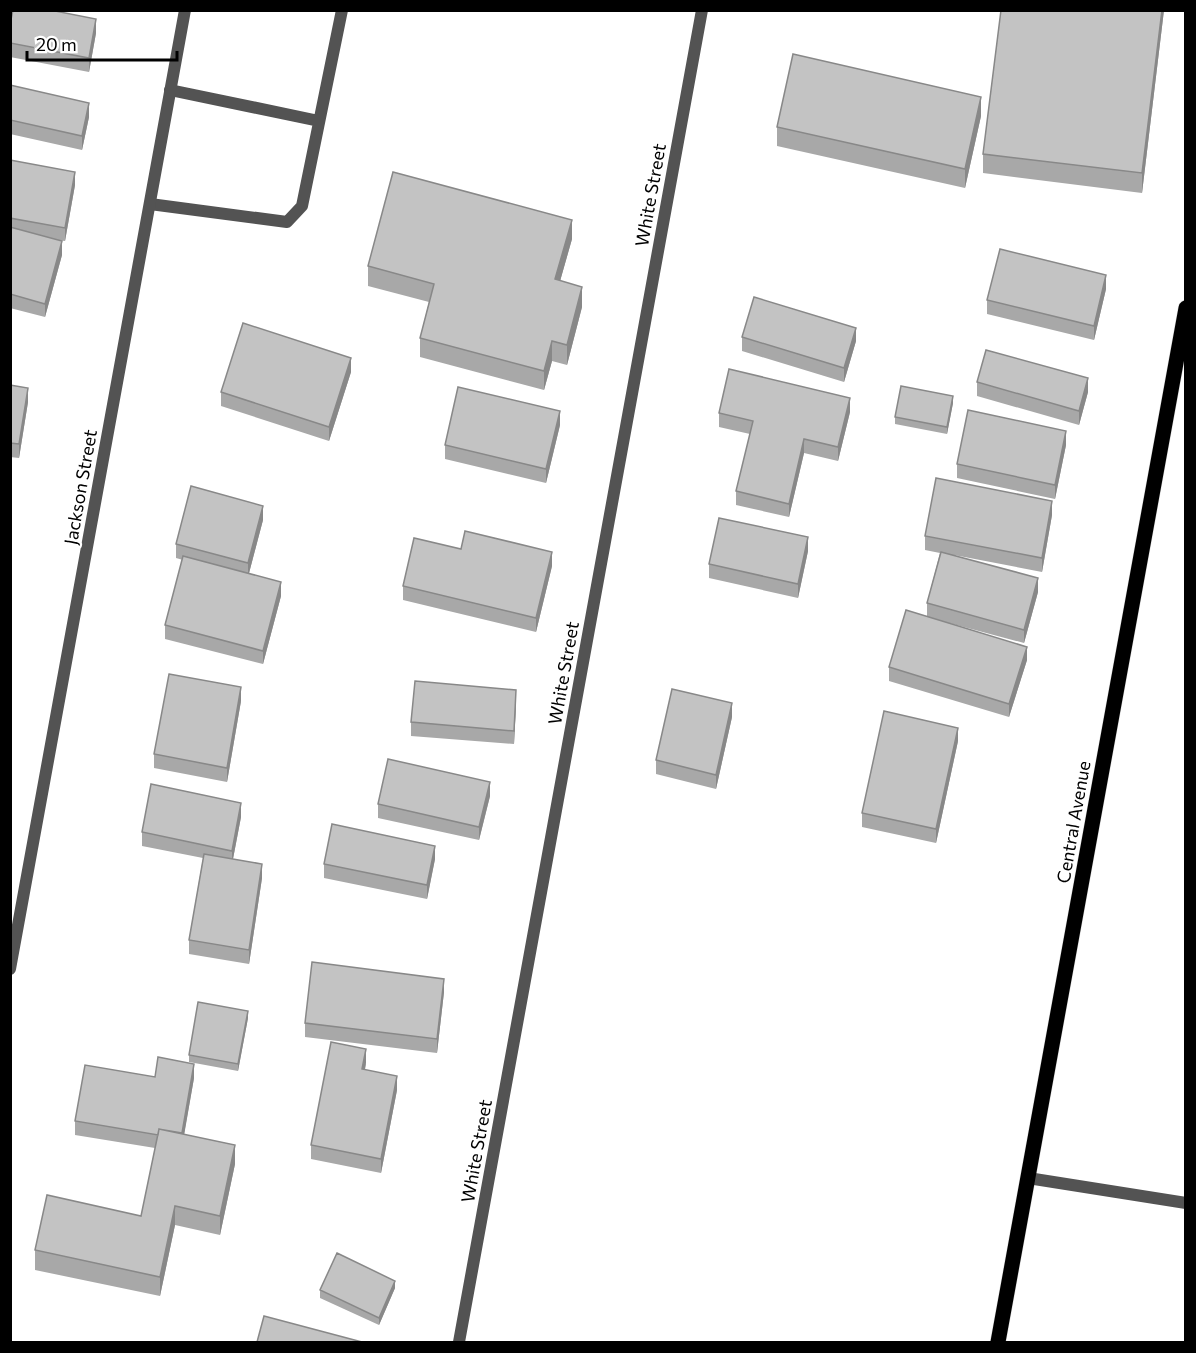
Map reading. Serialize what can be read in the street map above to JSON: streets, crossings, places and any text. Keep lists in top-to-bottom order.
{
  "streets": {
    "main road": ["Central Avenue"],
    "street": ["White Street", "Jackson Street"]
  },
  "scale_bar": "20 m"
}
